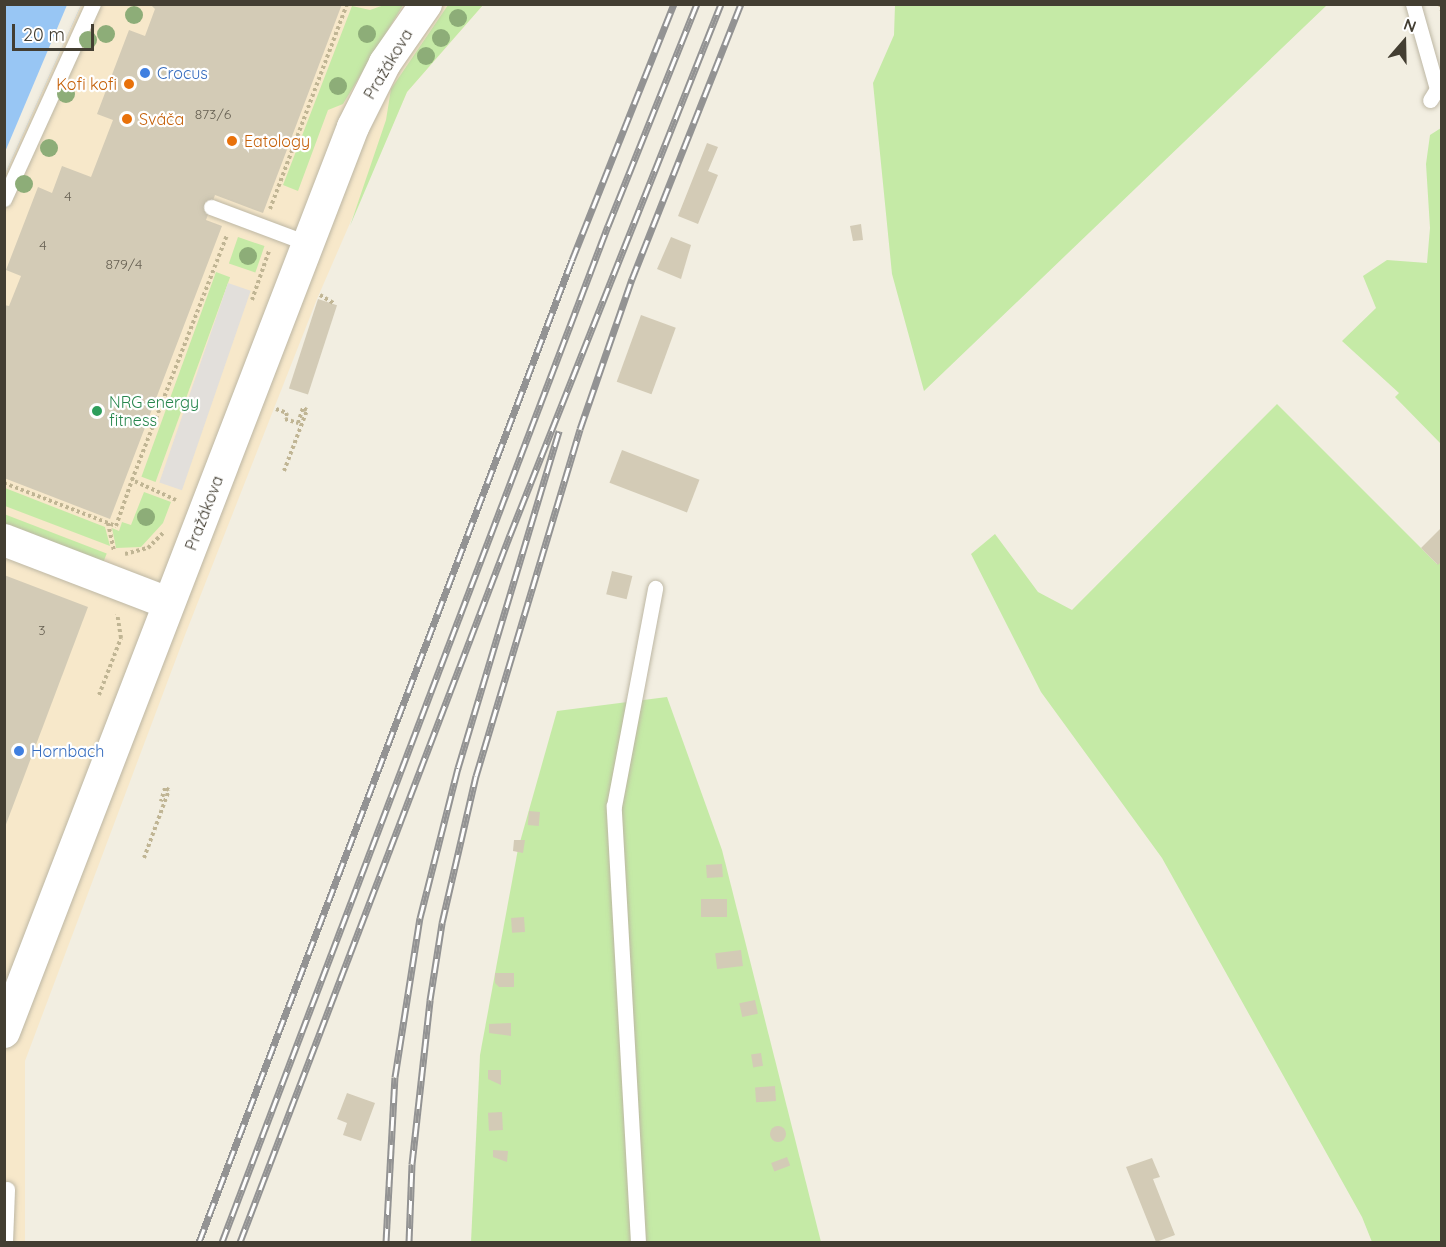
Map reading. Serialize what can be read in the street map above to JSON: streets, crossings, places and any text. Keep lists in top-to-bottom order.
{
  "streets": {
    "street": ["Pražákova"]
  },
  "places": [
    "Crocus",
    "Kofi kofi",
    "Sváča",
    "Eatology",
    "NRG energy fitness",
    "Hornbach"
  ],
  "house_numbers": [
    "873/6",
    "4",
    "4",
    "879/4",
    "3"
  ],
  "scale_bar": "20 m",
  "north": "top"
}
